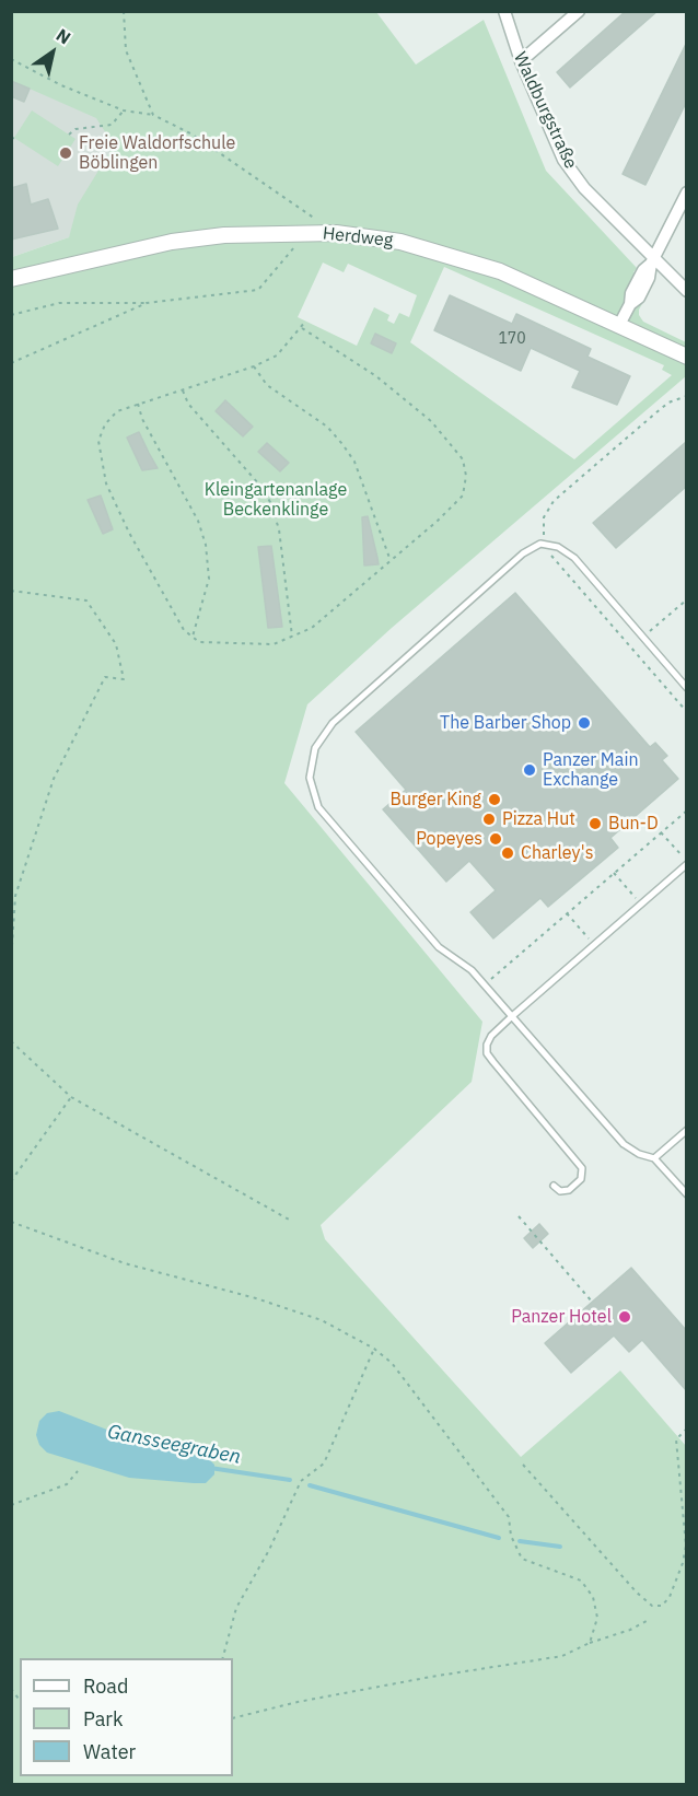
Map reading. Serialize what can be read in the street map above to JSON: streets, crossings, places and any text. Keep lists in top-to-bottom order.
{
  "streets": {
    "street": ["Waldburgstraße", "Herdweg"]
  },
  "water": ["Gansseegraben"],
  "parks": ["Kleingartenanlage Beckenklinge"],
  "places": [
    "Freie Waldorfschule Böblingen",
    "The Barber Shop",
    "Panzer Main Exchange",
    "Burger King",
    "Pizza Hut",
    "Bun-D",
    "Popeyes",
    "Charley's",
    "Panzer Hotel"
  ],
  "house_numbers": ["170"],
  "legend": ["Road", "Park", "Water"],
  "north": "top right"
}
